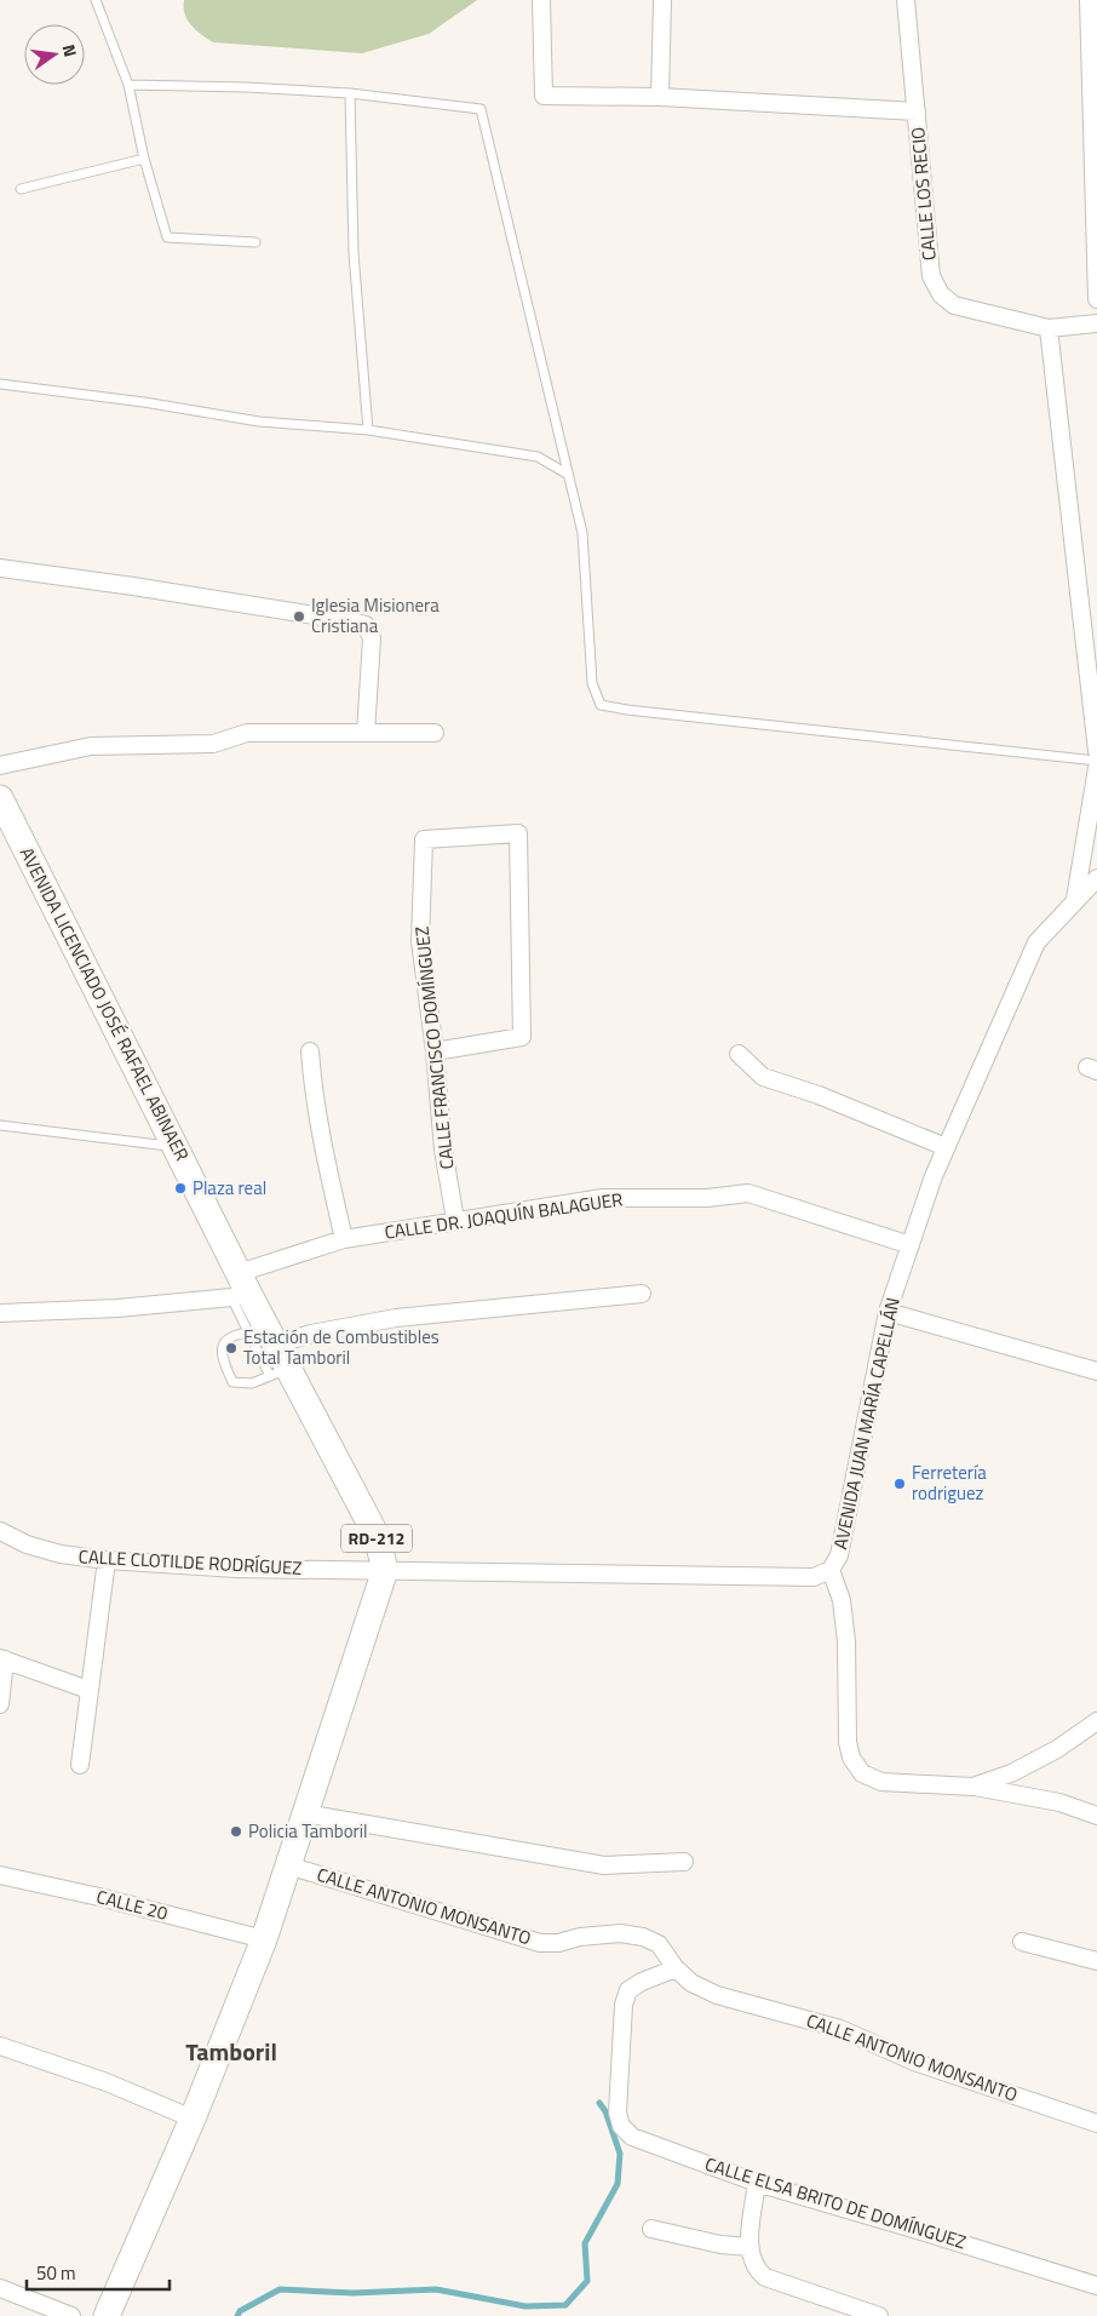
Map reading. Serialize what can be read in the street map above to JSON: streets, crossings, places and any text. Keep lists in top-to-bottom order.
{
  "streets": {
    "main road": ["AVENIDA LICENCIADO JOSÉ RAFAEL ABINAER", "RD-212"],
    "street": [
      "CALLE LOS RECIO",
      "CALLE FRANCISCO DOMÍNGUEZ",
      "CALLE DR. JOAQUÍN BALAGUER",
      "AVENIDA JUAN MARÍA CAPELLÁN",
      "CALLE CLOTILDE RODRÍGUEZ",
      "CALLE 20",
      "CALLE ANTONIO MONSANTO",
      "CALLE ELSA BRITO DE DOMÍNGUEZ"
    ]
  },
  "crossings": [
    ["AVENIDA LICENCIADO JOSÉ RAFAEL ABINAER", "CALLE DR. JOAQUÍN BALAGUER"],
    ["AVENIDA LICENCIADO JOSÉ RAFAEL ABINAER", "AVENIDA JUAN MARÍA CAPELLÁN"],
    ["AVENIDA LICENCIADO JOSÉ RAFAEL ABINAER", "RD-212"],
    ["AVENIDA LICENCIADO JOSÉ RAFAEL ABINAER", "CALLE CLOTILDE RODRÍGUEZ"],
    ["CALLE FRANCISCO DOMÍNGUEZ", "CALLE DR. JOAQUÍN BALAGUER"],
    ["CALLE DR. JOAQUÍN BALAGUER", "AVENIDA JUAN MARÍA CAPELLÁN"],
    ["AVENIDA JUAN MARÍA CAPELLÁN", "RD-212"],
    ["AVENIDA JUAN MARÍA CAPELLÁN", "CALLE CLOTILDE RODRÍGUEZ"],
    ["RD-212", "CALLE CLOTILDE RODRÍGUEZ"],
    ["RD-212", "CALLE 20"],
    ["RD-212", "CALLE ANTONIO MONSANTO"],
    ["CALLE ANTONIO MONSANTO", "CALLE ELSA BRITO DE DOMÍNGUEZ"]
  ],
  "districts": ["Tamboril"],
  "places": [
    "Iglesia Misionera Cristiana",
    "Plaza real",
    "Estación de Combustibles Total Tamboril",
    "Ferretería rodriguez",
    "Policia Tamboril"
  ],
  "scale_bar": "50 m",
  "north": "right"
}
